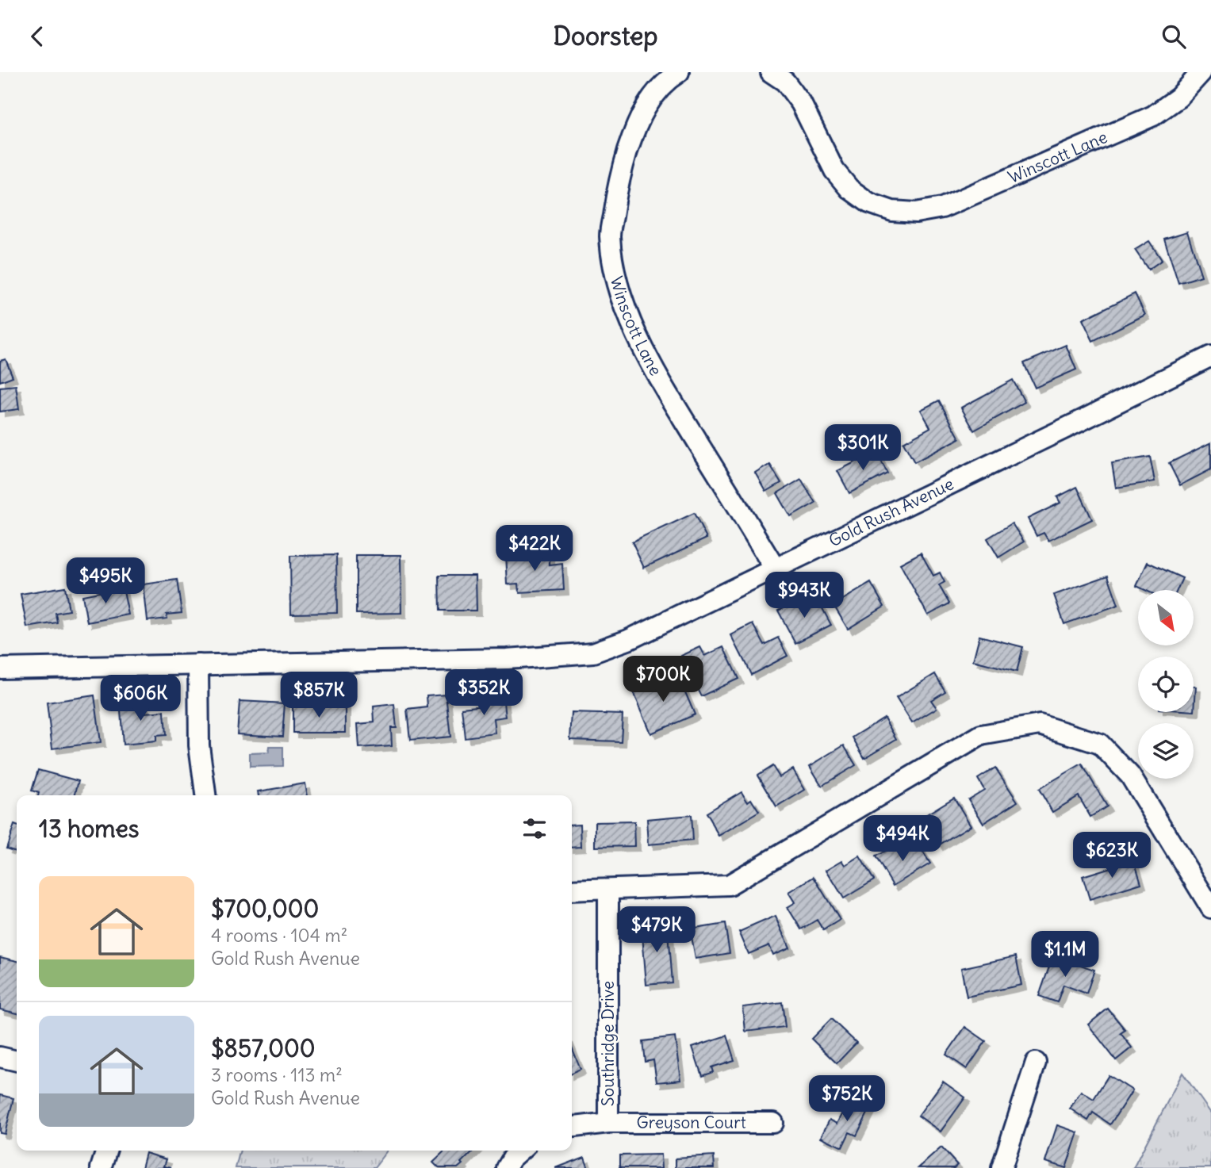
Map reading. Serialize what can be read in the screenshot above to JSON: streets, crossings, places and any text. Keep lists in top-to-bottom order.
{
  "streets": {
    "street": [
      "Winscott Lane",
      "Gold Rush Avenue",
      "Southridge Drive",
      "Greyson Court"
    ]
  },
  "crossings": [
    ["Winscott Lane", "Gold Rush Avenue"],
    ["Southridge Drive", "Greyson Court"]
  ],
  "north": "bottom right",
  "page": {
    "header": "Doorstep",
    "price": [
      "$301K",
      "$422K",
      "$495K",
      "$943K",
      "$700K",
      "$352K",
      "$857K",
      "$606K",
      "$494K",
      "$623K",
      "$479K",
      "$1.1M",
      "$752K"
    ],
    "heading": "13 homes",
    "list": [
      {
        "name": "$700,000",
        "note": "4 rooms · 104 m² · Gold Rush Avenue"
      },
      {
        "name": "$857,000",
        "note": "3 rooms · 113 m² · Gold Rush Avenue"
      }
    ]
  }
}
